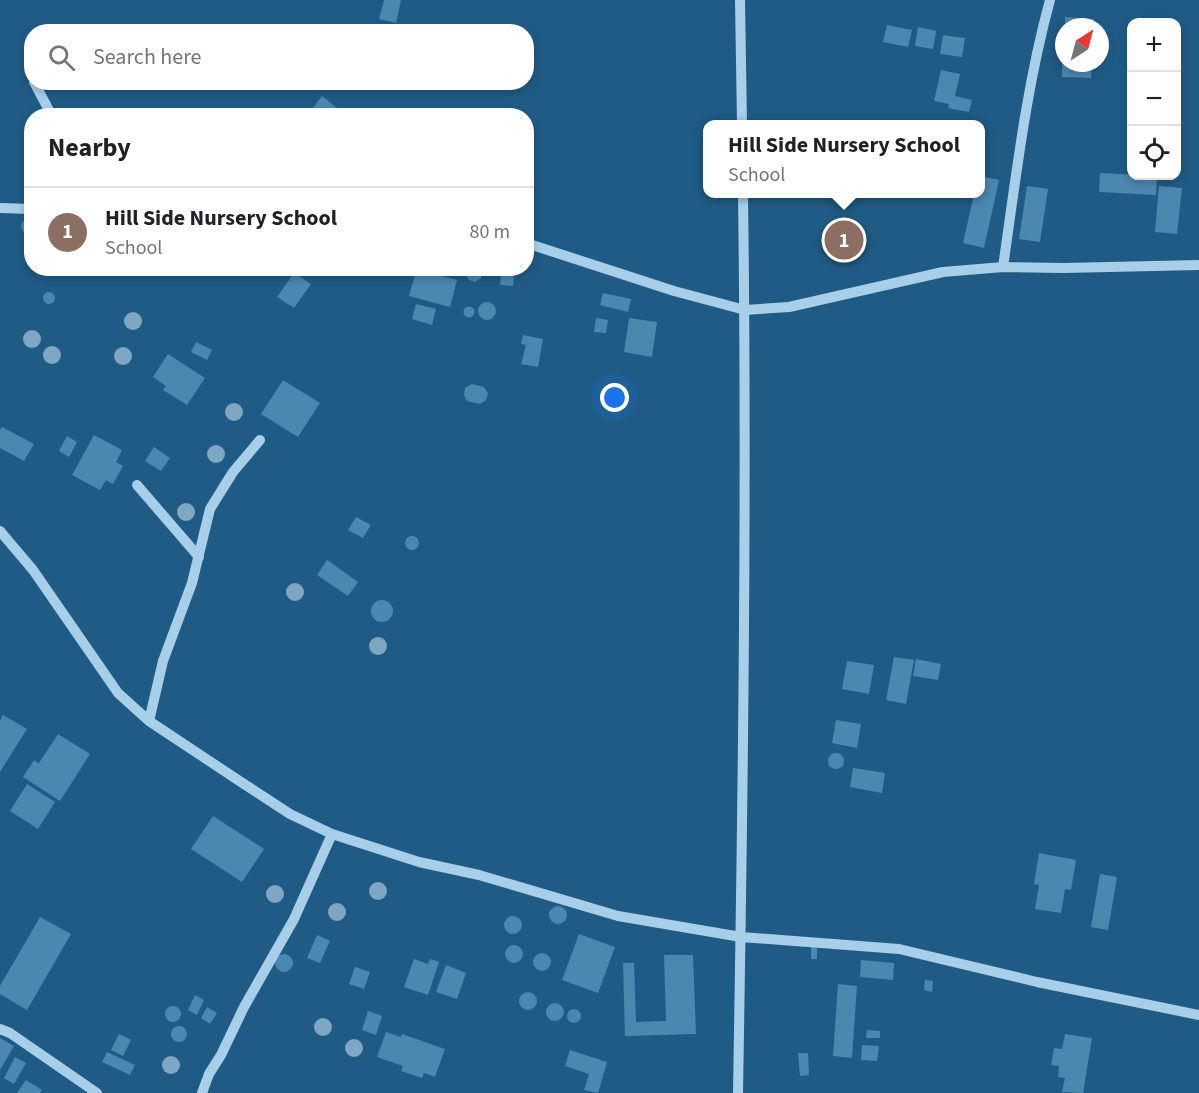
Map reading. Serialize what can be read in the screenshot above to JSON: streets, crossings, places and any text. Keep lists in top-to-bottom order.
{
  "north": "top right",
  "page": {
    "map_buttons": ["+", "−"],
    "search": "Search here",
    "heading": "Nearby",
    "popup": ["Hill Side Nursery School", "School"],
    "list": [
      {
        "mark": "1",
        "name": "Hill Side Nursery School",
        "note": "School",
        "value": "80 m"
      }
    ],
    "pins": "1"
  }
}
